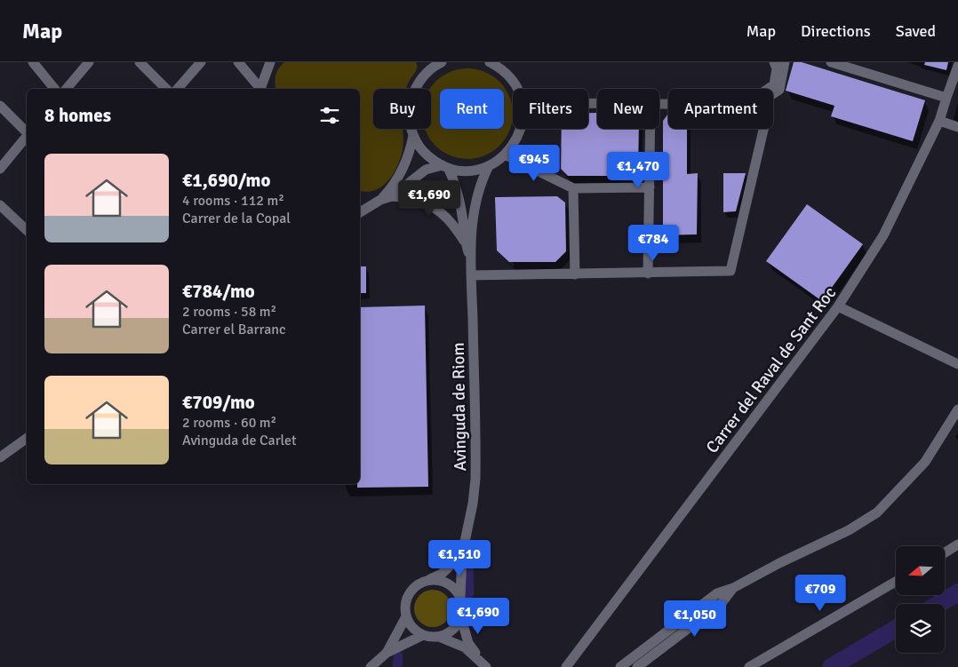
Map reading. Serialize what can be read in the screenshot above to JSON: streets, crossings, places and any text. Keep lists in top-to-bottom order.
{
  "streets": {
    "street": ["Carrer del Raval de Sant Roc", "Avinguda de Riom"]
  },
  "north": "left",
  "page": {
    "header": "Map",
    "nav": ["Map", "Directions", "Saved"],
    "chip": [
      "Buy",
      "Rent",
      "Filters",
      "New",
      "Apartment"
    ],
    "heading": "8 homes",
    "list": [
      {
        "name": "€1,690/mo",
        "note": "4 rooms · 112 m² · Carrer de la Copal"
      },
      {
        "name": "€784/mo",
        "note": "2 rooms · 58 m² · Carrer el Barranc"
      },
      {
        "name": "€709/mo",
        "note": "2 rooms · 60 m² · Avinguda de Carlet"
      }
    ],
    "price": [
      "€945",
      "€1,470",
      "€1,690",
      "€784",
      "€1,510",
      "€709",
      "€1,690",
      "€1,050"
    ]
  }
}
